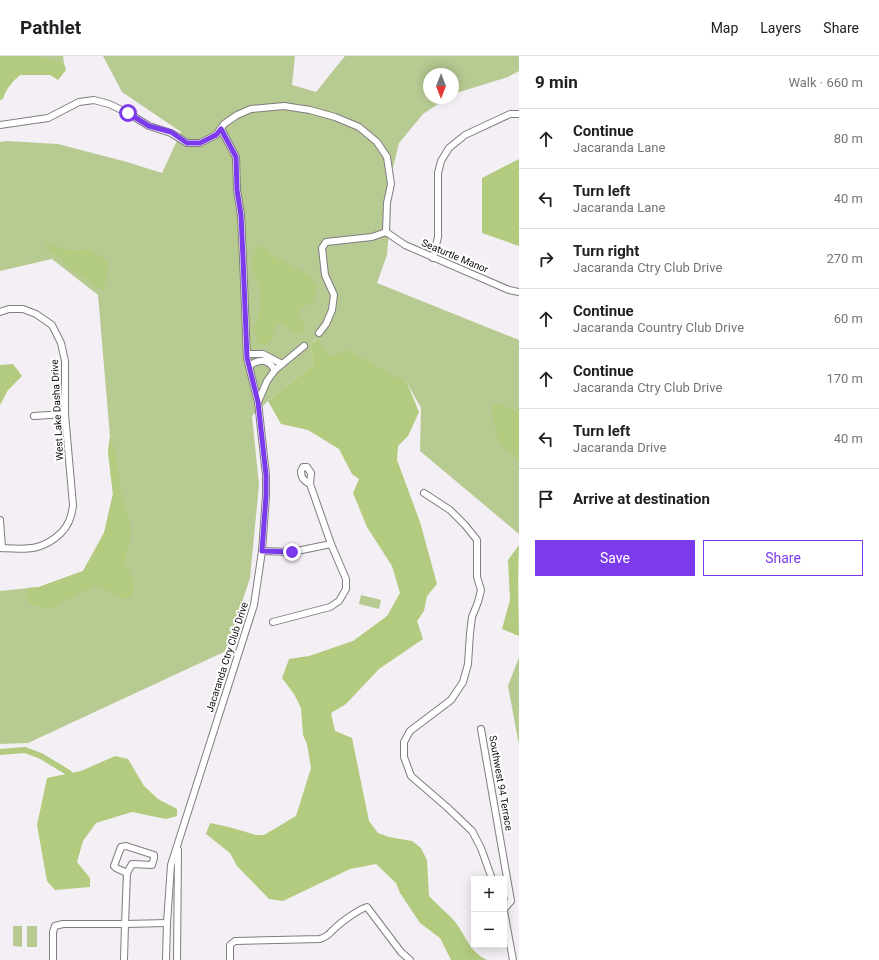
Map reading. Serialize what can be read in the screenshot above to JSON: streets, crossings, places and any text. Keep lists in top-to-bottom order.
{
  "streets": {
    "street": [
      "Seaturtle Manor",
      "West Lake Dasha Drive",
      "Jacaranda Ctry Club Drive",
      "Southwest 94 Terrace"
    ]
  },
  "north": "bottom",
  "page": {
    "header": "Pathlet",
    "nav": ["Map", "Layers", "Share"],
    "heading": ["9 min", "Walk · 660 m"],
    "list": [
      ["Continue", "Jacaranda Lane", "80 m"],
      ["Turn left", "Jacaranda Lane", "40 m"],
      ["Turn right", "Jacaranda Ctry Club Drive", "270 m"],
      ["Continue", "Jacaranda Country Club Drive", "60 m"],
      ["Continue", "Jacaranda Ctry Club Drive", "170 m"],
      ["Turn left", "Jacaranda Drive", "40 m"],
      "Arrive at destination"
    ],
    "buttons": ["Save", "Share"],
    "map_buttons": ["+", "−"]
  }
}
